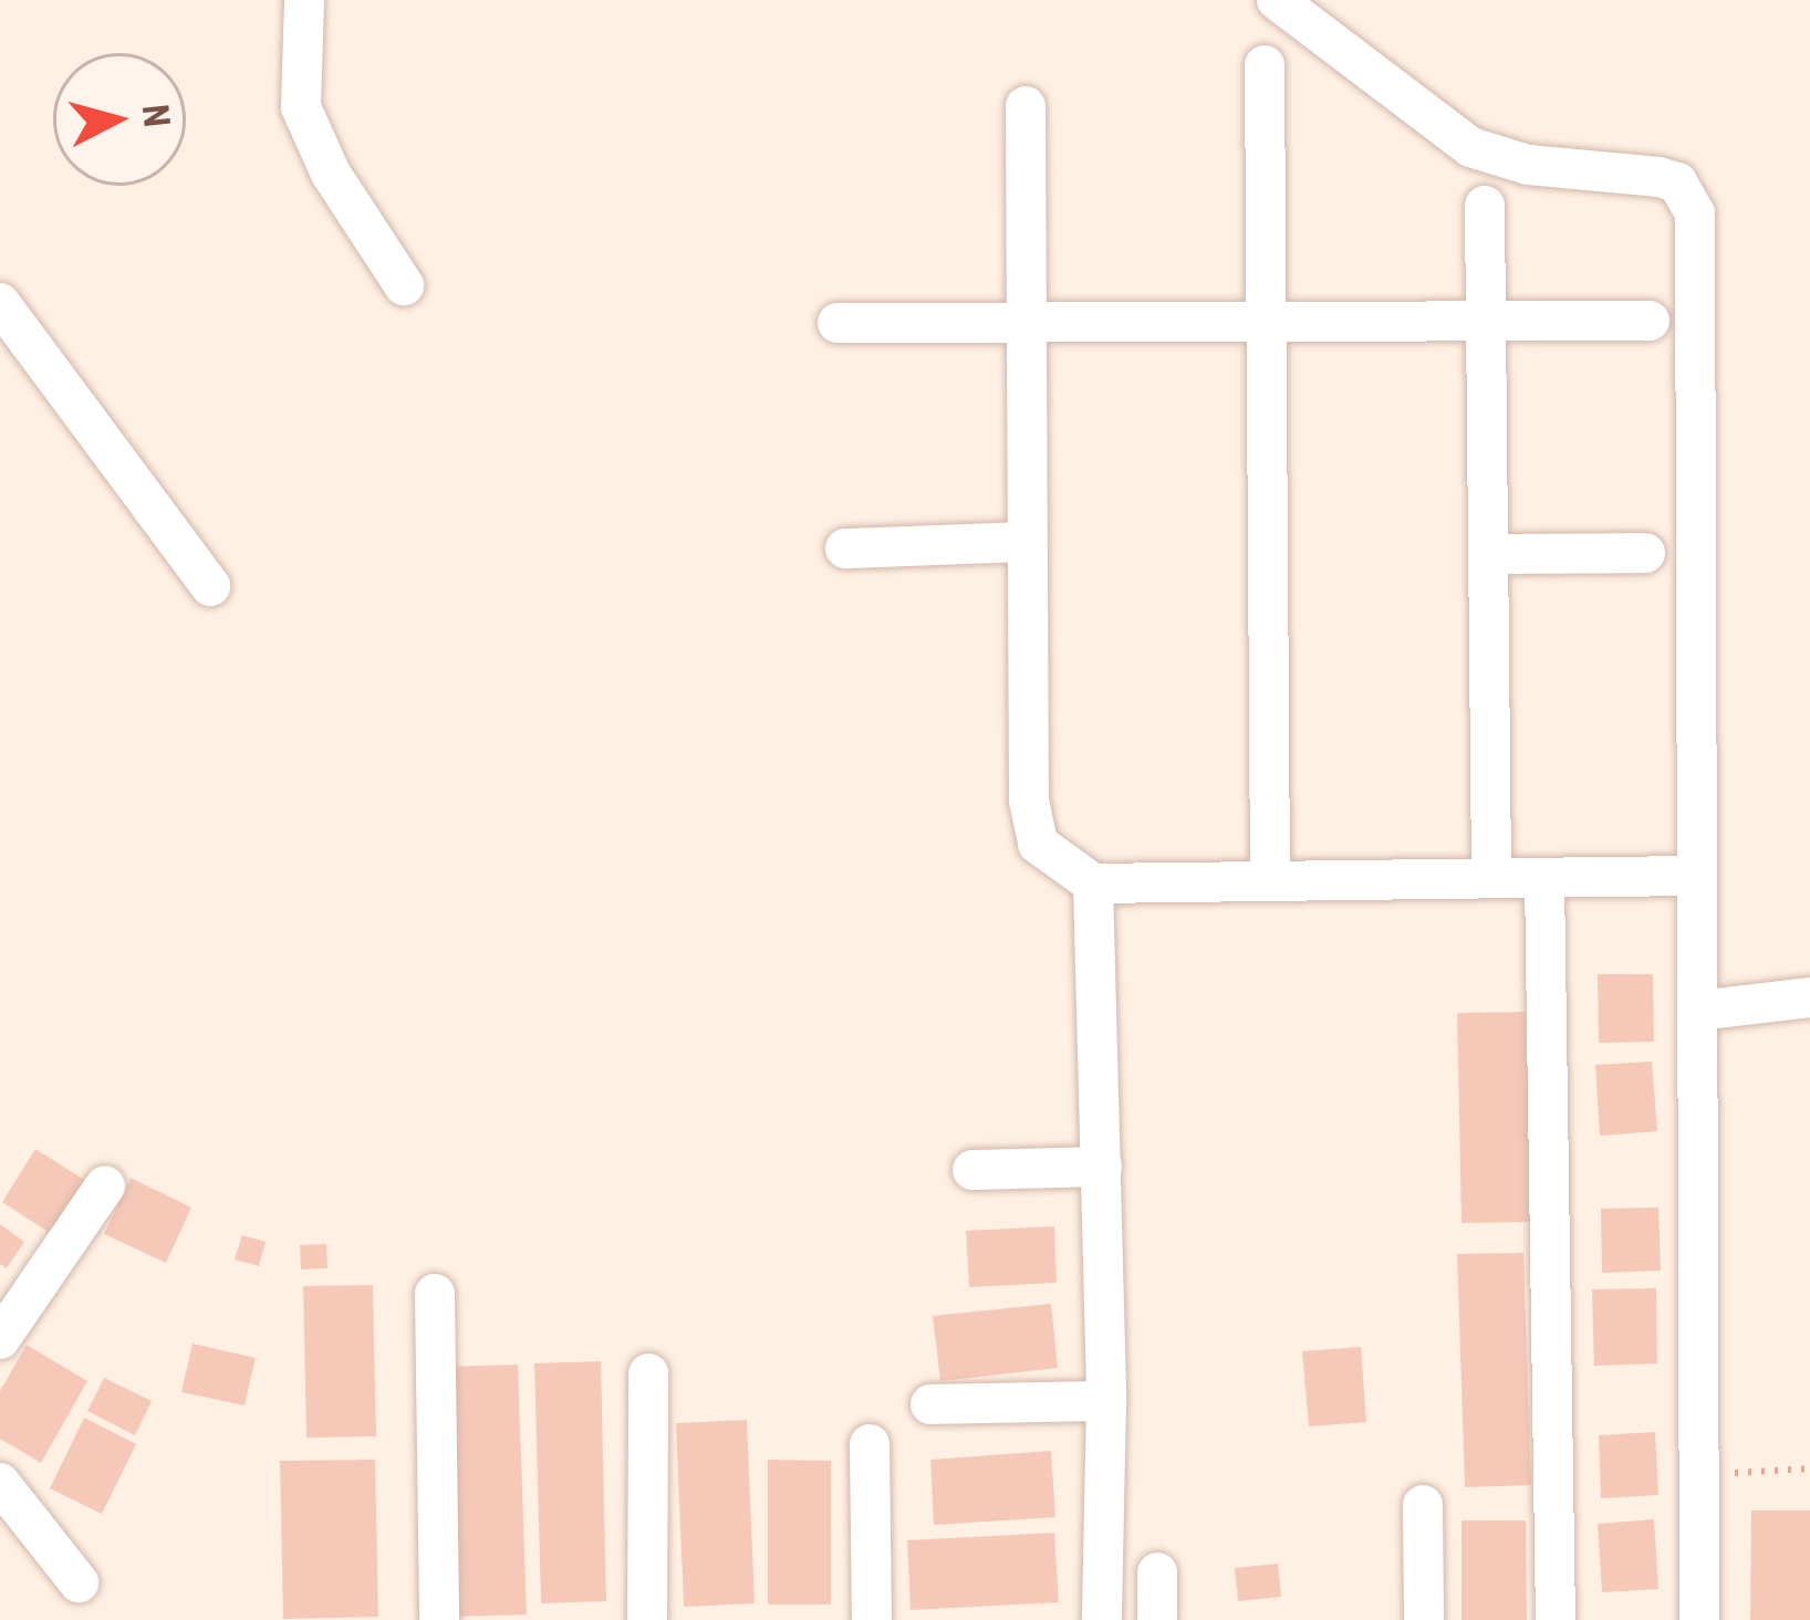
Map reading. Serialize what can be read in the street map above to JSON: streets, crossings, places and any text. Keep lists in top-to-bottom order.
{
  "north": "right"
}
